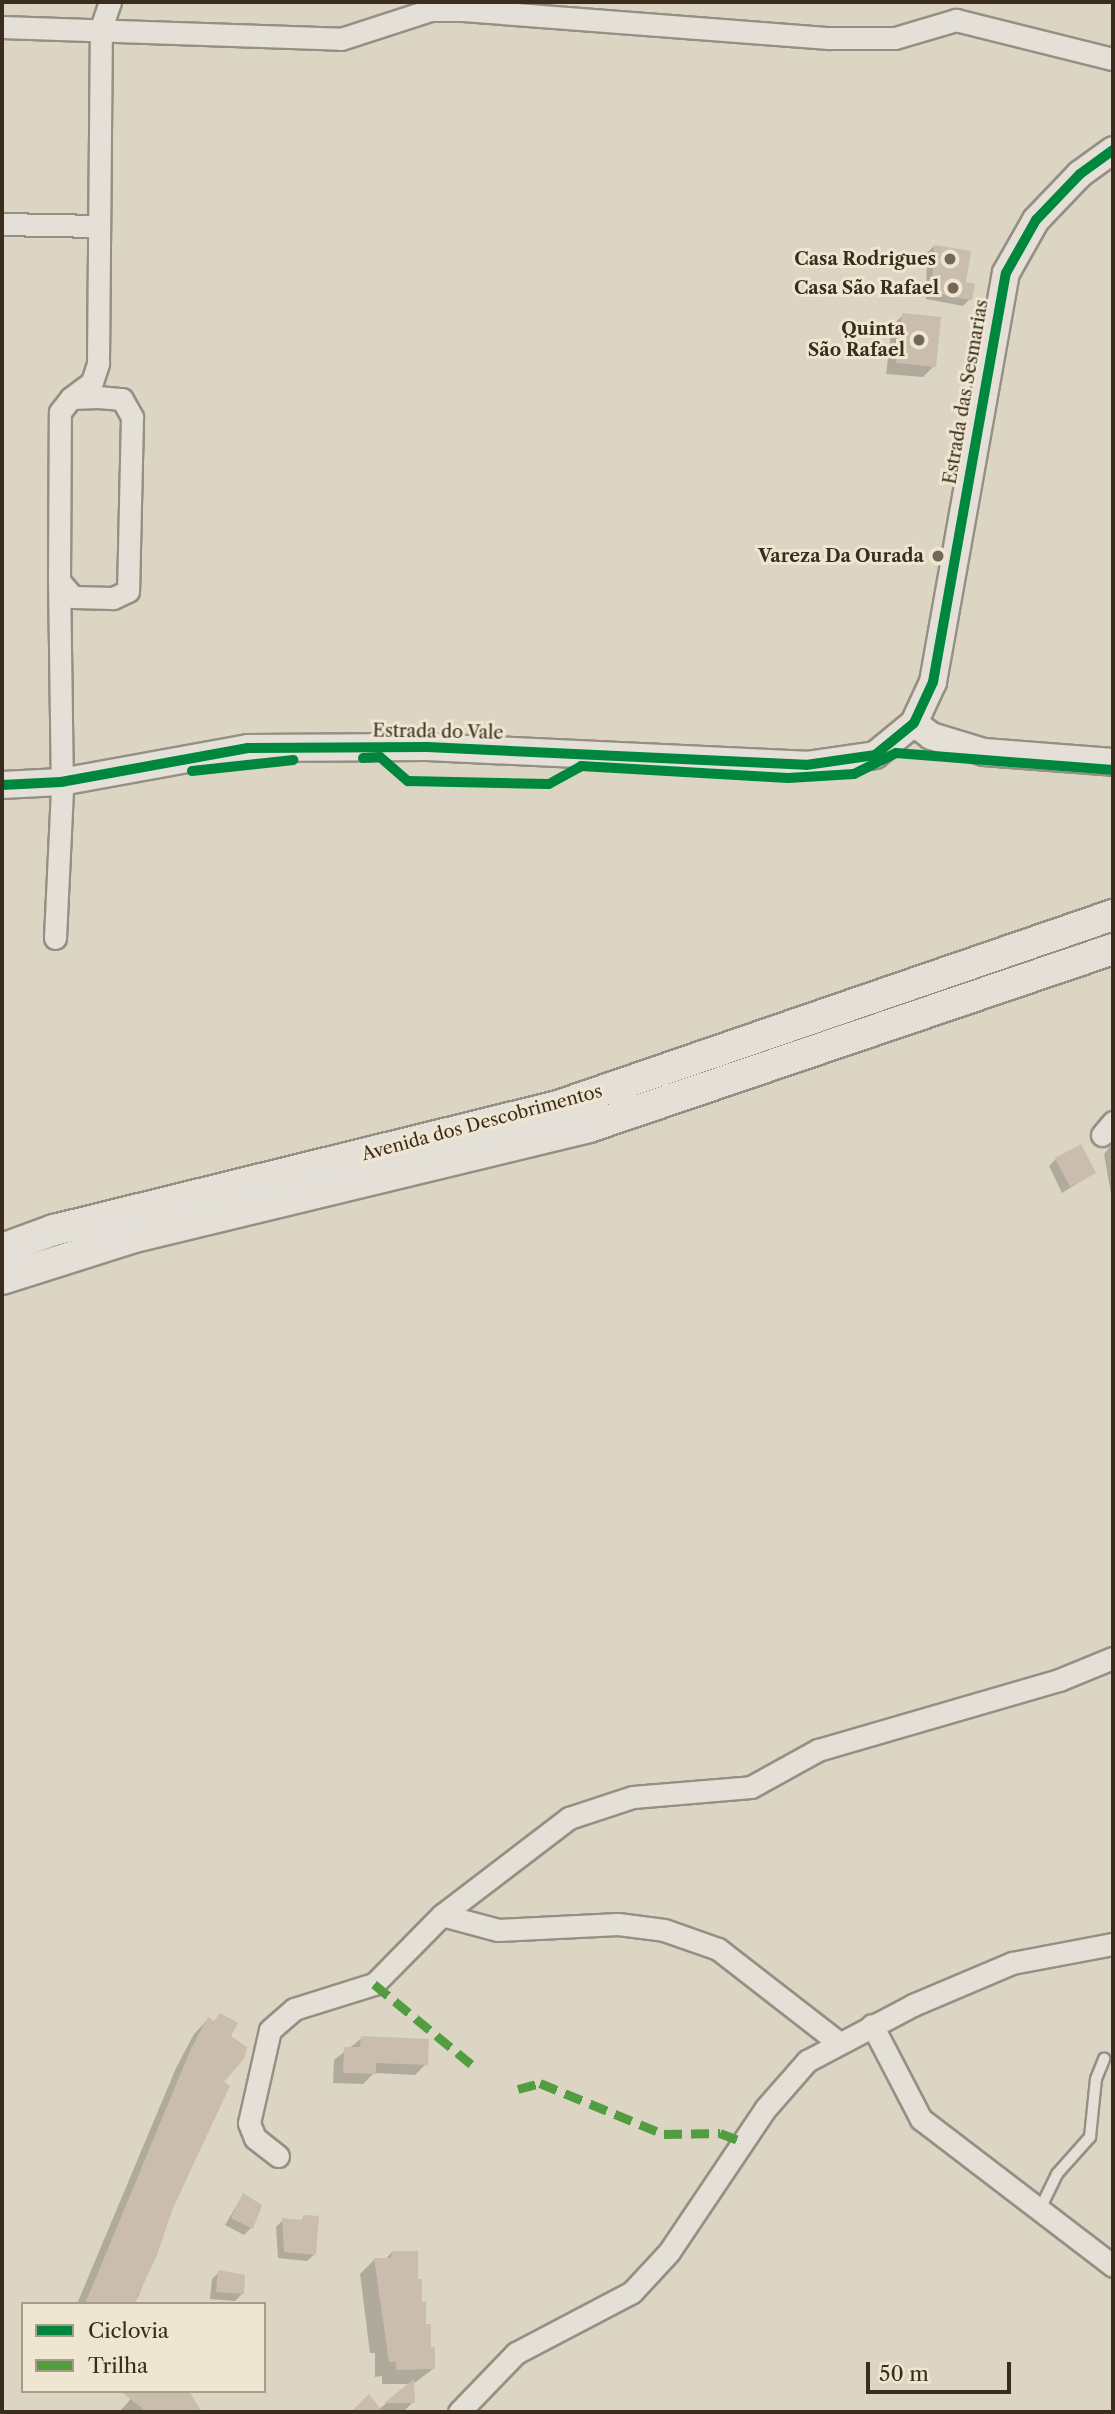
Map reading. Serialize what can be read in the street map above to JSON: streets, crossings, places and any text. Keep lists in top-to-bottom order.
{
  "streets": {
    "main road": ["Avenida dos Descobrimentos"],
    "street": ["Estrada das Sesmarias", "Estrada do Vale"]
  },
  "crossings": [
    ["Estrada das Sesmarias", "Estrada do Vale"]
  ],
  "places": [
    "Casa Rodrigues",
    "Casa São Rafael",
    "Quinta São Rafael",
    "Vareza Da Ourada"
  ],
  "legend": ["Ciclovia", "Trilha"],
  "scale_bar": "50 m"
}
